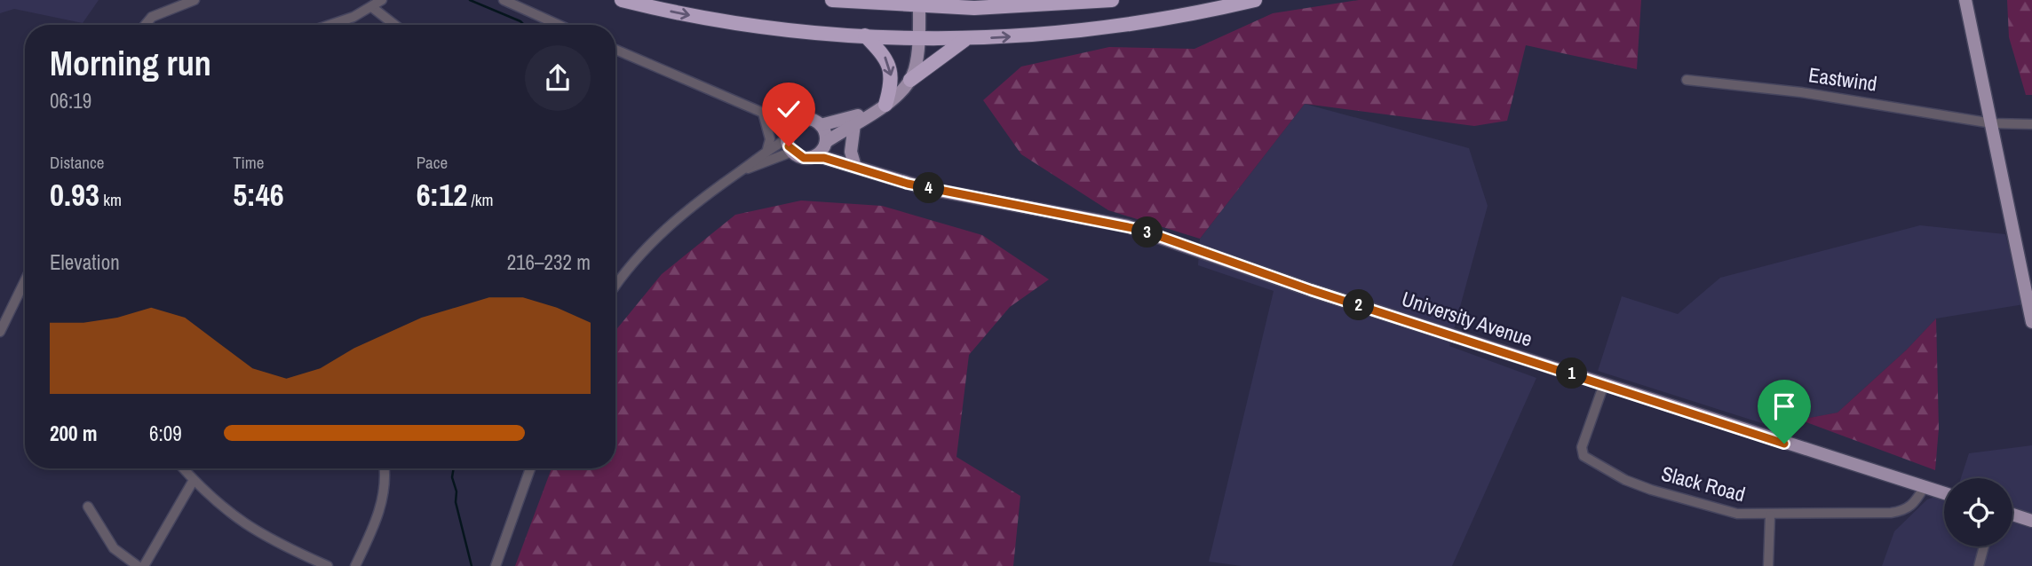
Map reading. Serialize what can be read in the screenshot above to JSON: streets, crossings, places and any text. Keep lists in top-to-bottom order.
{
  "streets": {
    "main road": ["University Avenue"],
    "street": ["Eastwind", "Slack Road"]
  },
  "crossings": [
    ["University Avenue", "Slack Road"]
  ],
  "page": {
    "heading": ["Morning run", "06:19"],
    "stats": [
      ["Distance", "0.93 km"],
      ["Time", "5:46"],
      ["Pace", "6:12 /km"]
    ],
    "pins": [
      "4",
      "3",
      "2",
      "1"
    ],
    "chart": ["Elevation", "216–232 m"],
    "list": [
      {
        "name": "200 m",
        "note": "6:09"
      }
    ]
  }
}
